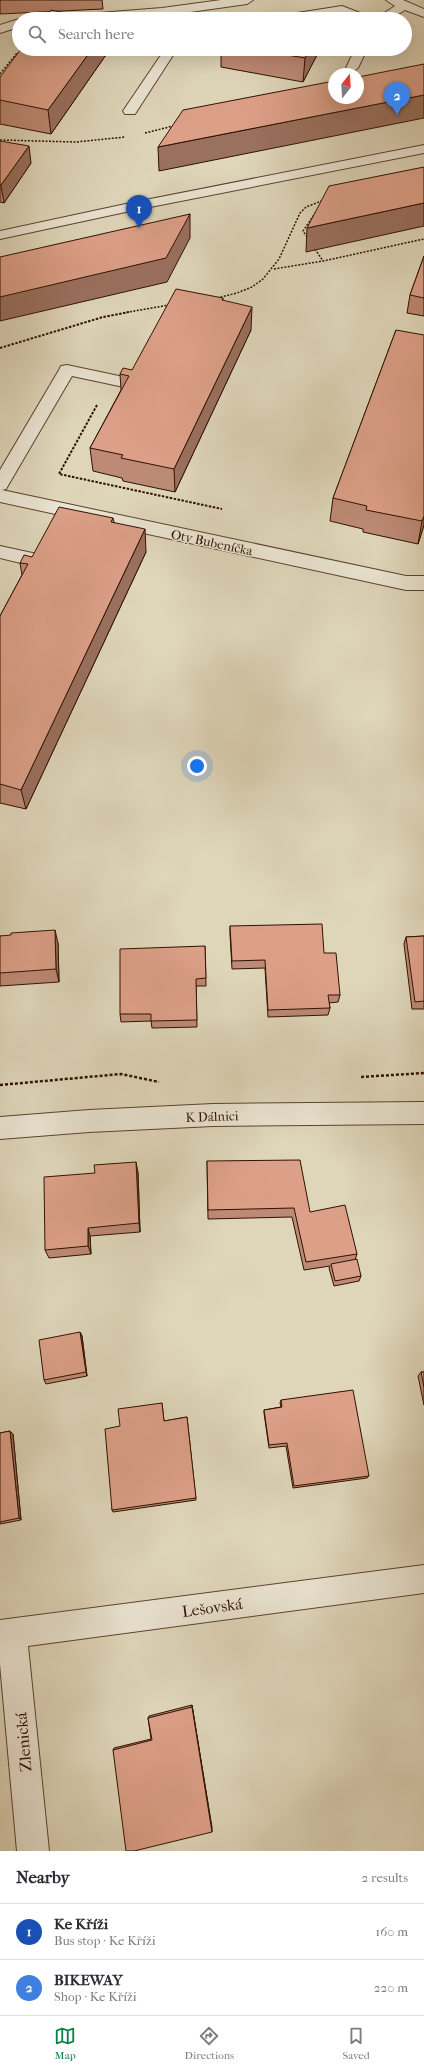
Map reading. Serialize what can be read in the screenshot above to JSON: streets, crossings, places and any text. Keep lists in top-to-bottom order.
{
  "streets": {
    "street": [
      "Oty Bubeníčka",
      "K Dálnici",
      "Lešovská",
      "Zlenická"
    ]
  },
  "crossings": [
    ["Lešovská", "Zlenická"]
  ],
  "north": "top",
  "page": {
    "search": "Search here",
    "pins": ["2", "1"],
    "heading": ["Nearby", "2 results"],
    "list": [
      {
        "mark": "1",
        "name": "Ke Kříži",
        "note": "Bus stop · Ke Kříži",
        "value": "160 m"
      },
      {
        "mark": "2",
        "name": "BIKEWAY",
        "note": "Shop · Ke Kříži",
        "value": "220 m"
      }
    ],
    "nav": ["Map", "Directions", "Saved"]
  }
}
